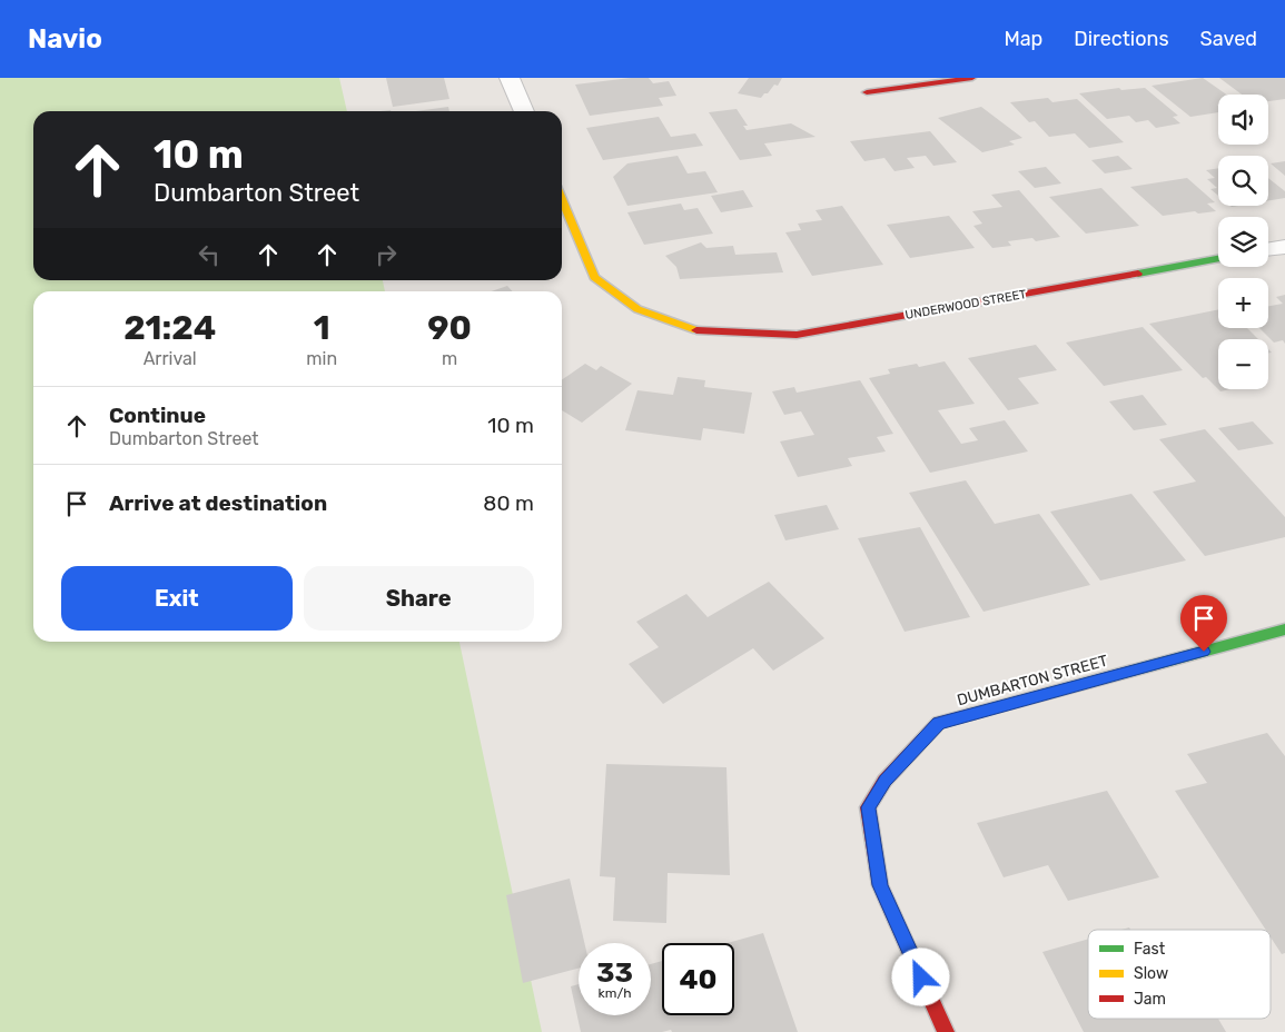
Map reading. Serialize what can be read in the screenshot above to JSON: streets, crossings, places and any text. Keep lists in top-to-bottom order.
{
  "streets": {
    "street": ["UNDERWOOD STREET", "DUMBARTON STREET"]
  },
  "legend": ["Fast", "Slow", "Jam"],
  "page": {
    "header": "Navio",
    "nav": ["Map", "Directions", "Saved"],
    "map_buttons": ["+", "−"],
    "turn": ["10 m", "Dumbarton Street"],
    "eta": [
      "21:24",
      "Arrival",
      "1",
      "min",
      "90",
      "m"
    ],
    "list": [
      {
        "name": "Continue",
        "note": "Dumbarton Street",
        "value": "10 m"
      },
      {
        "name": "Arrive at destination",
        "value": "80 m"
      }
    ],
    "buttons": ["Exit", "Share"],
    "speed": "33 km/h",
    "limit": "40"
  }
}
